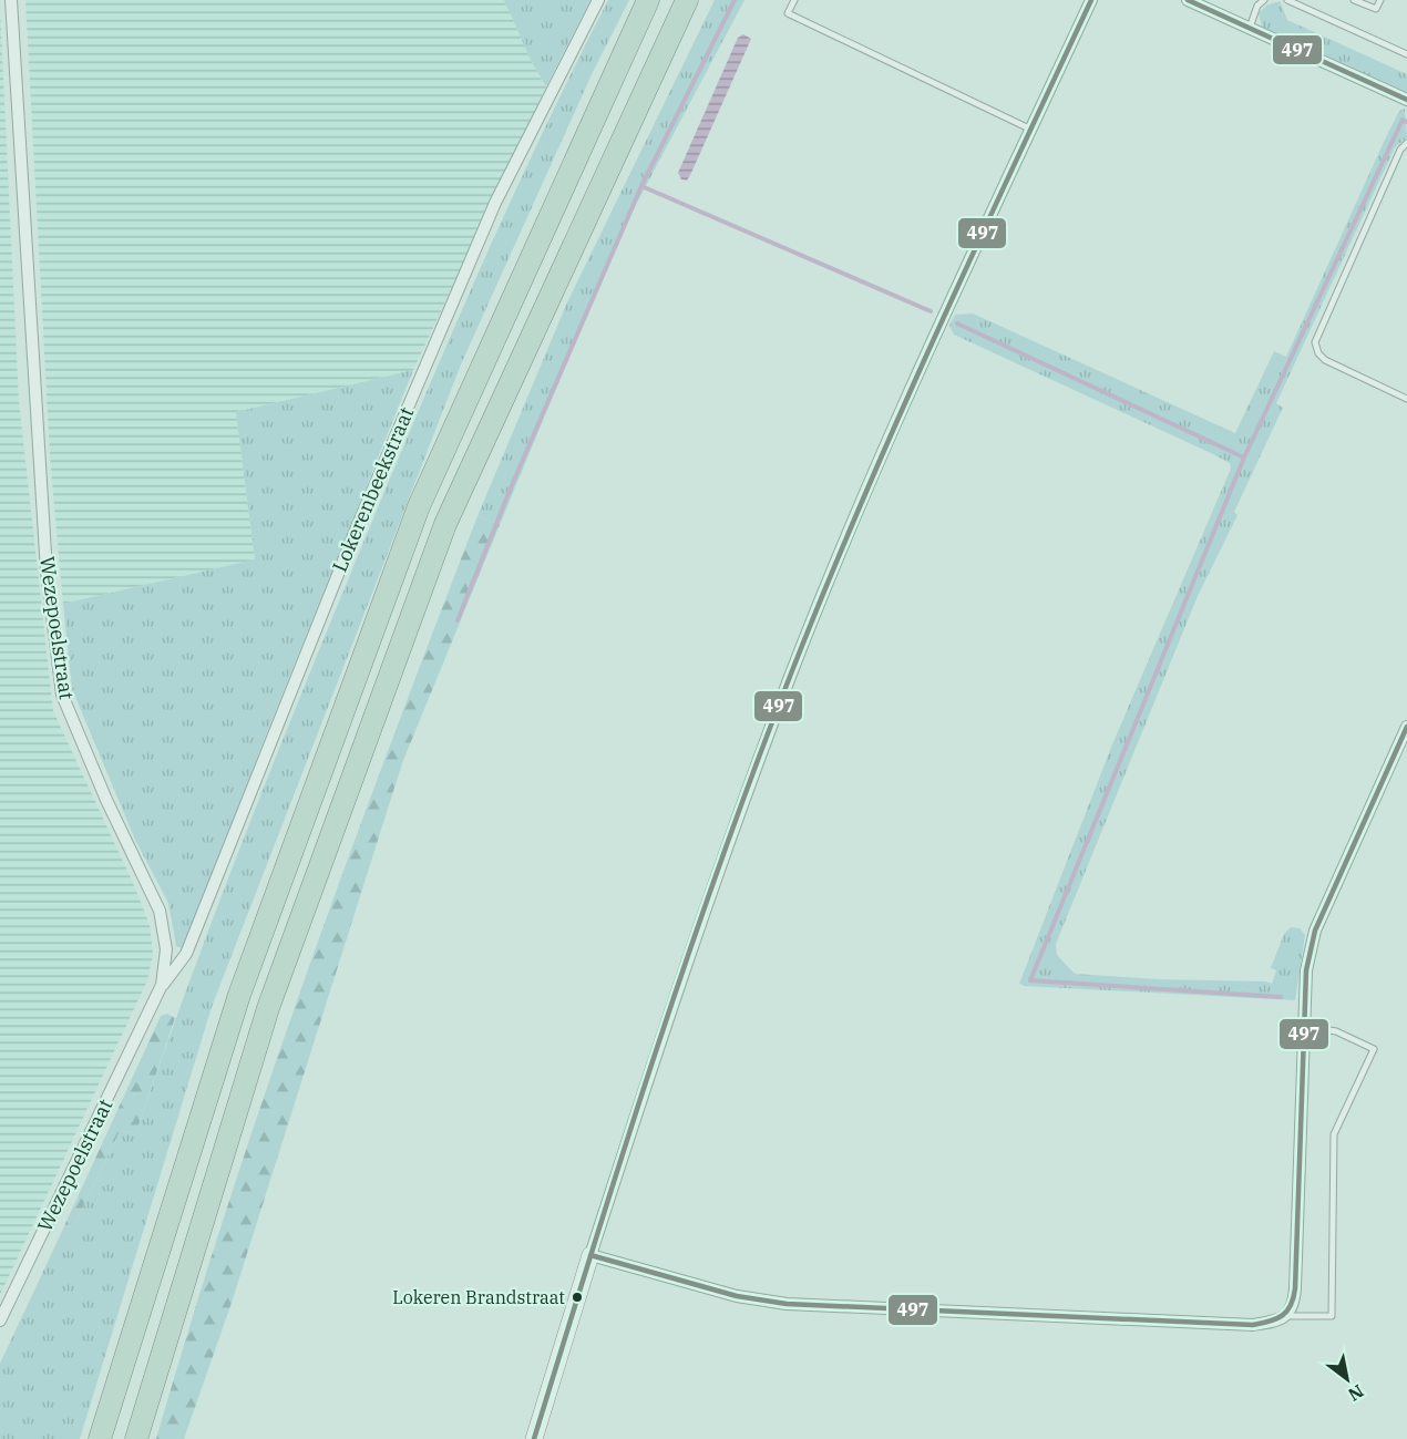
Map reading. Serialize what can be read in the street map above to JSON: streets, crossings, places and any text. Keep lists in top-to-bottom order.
{
  "streets": {
    "street": ["Lokerenbeekstraat", "Wezepoelstraat"]
  },
  "crossings": [
    ["Lokerenbeekstraat", "Wezepoelstraat"]
  ],
  "places": ["Lokeren Brandstraat"],
  "lines": ["transit line 497"],
  "north": "bottom right"
}
